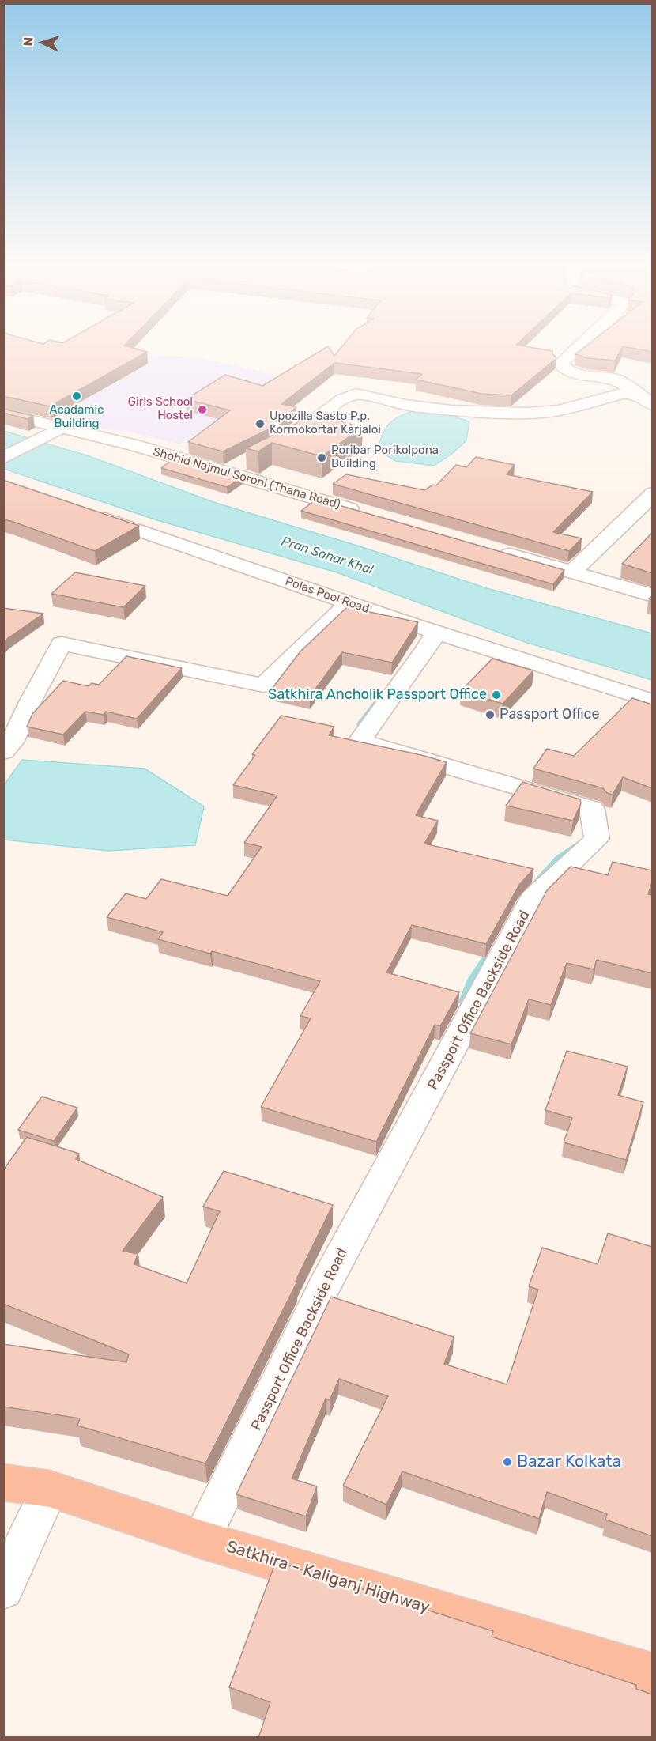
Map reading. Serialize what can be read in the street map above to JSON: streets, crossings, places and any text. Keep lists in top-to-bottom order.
{
  "streets": {
    "highway": ["Satkhira - Kaliganj Highway"],
    "street": ["Shohid Najmul Soroni (Thana Road)", "Polas Pool Road", "Passport Office Backside Road"]
  },
  "crossings": [
    ["Polas Pool Road", "Passport Office Backside Road"],
    ["Passport Office Backside Road", "Satkhira - Kaliganj Highway"]
  ],
  "water": ["Pran Sahar Khal"],
  "places": [
    "Acadamic Building",
    "Girls School Hostel",
    "Upozilla Sasto P.p. Kormokortar Karjaloi",
    "Poribar Porikolpona Building",
    "Satkhira Ancholik Passport Office",
    "Passport Office",
    "Bazar Kolkata"
  ],
  "north": "left"
}
